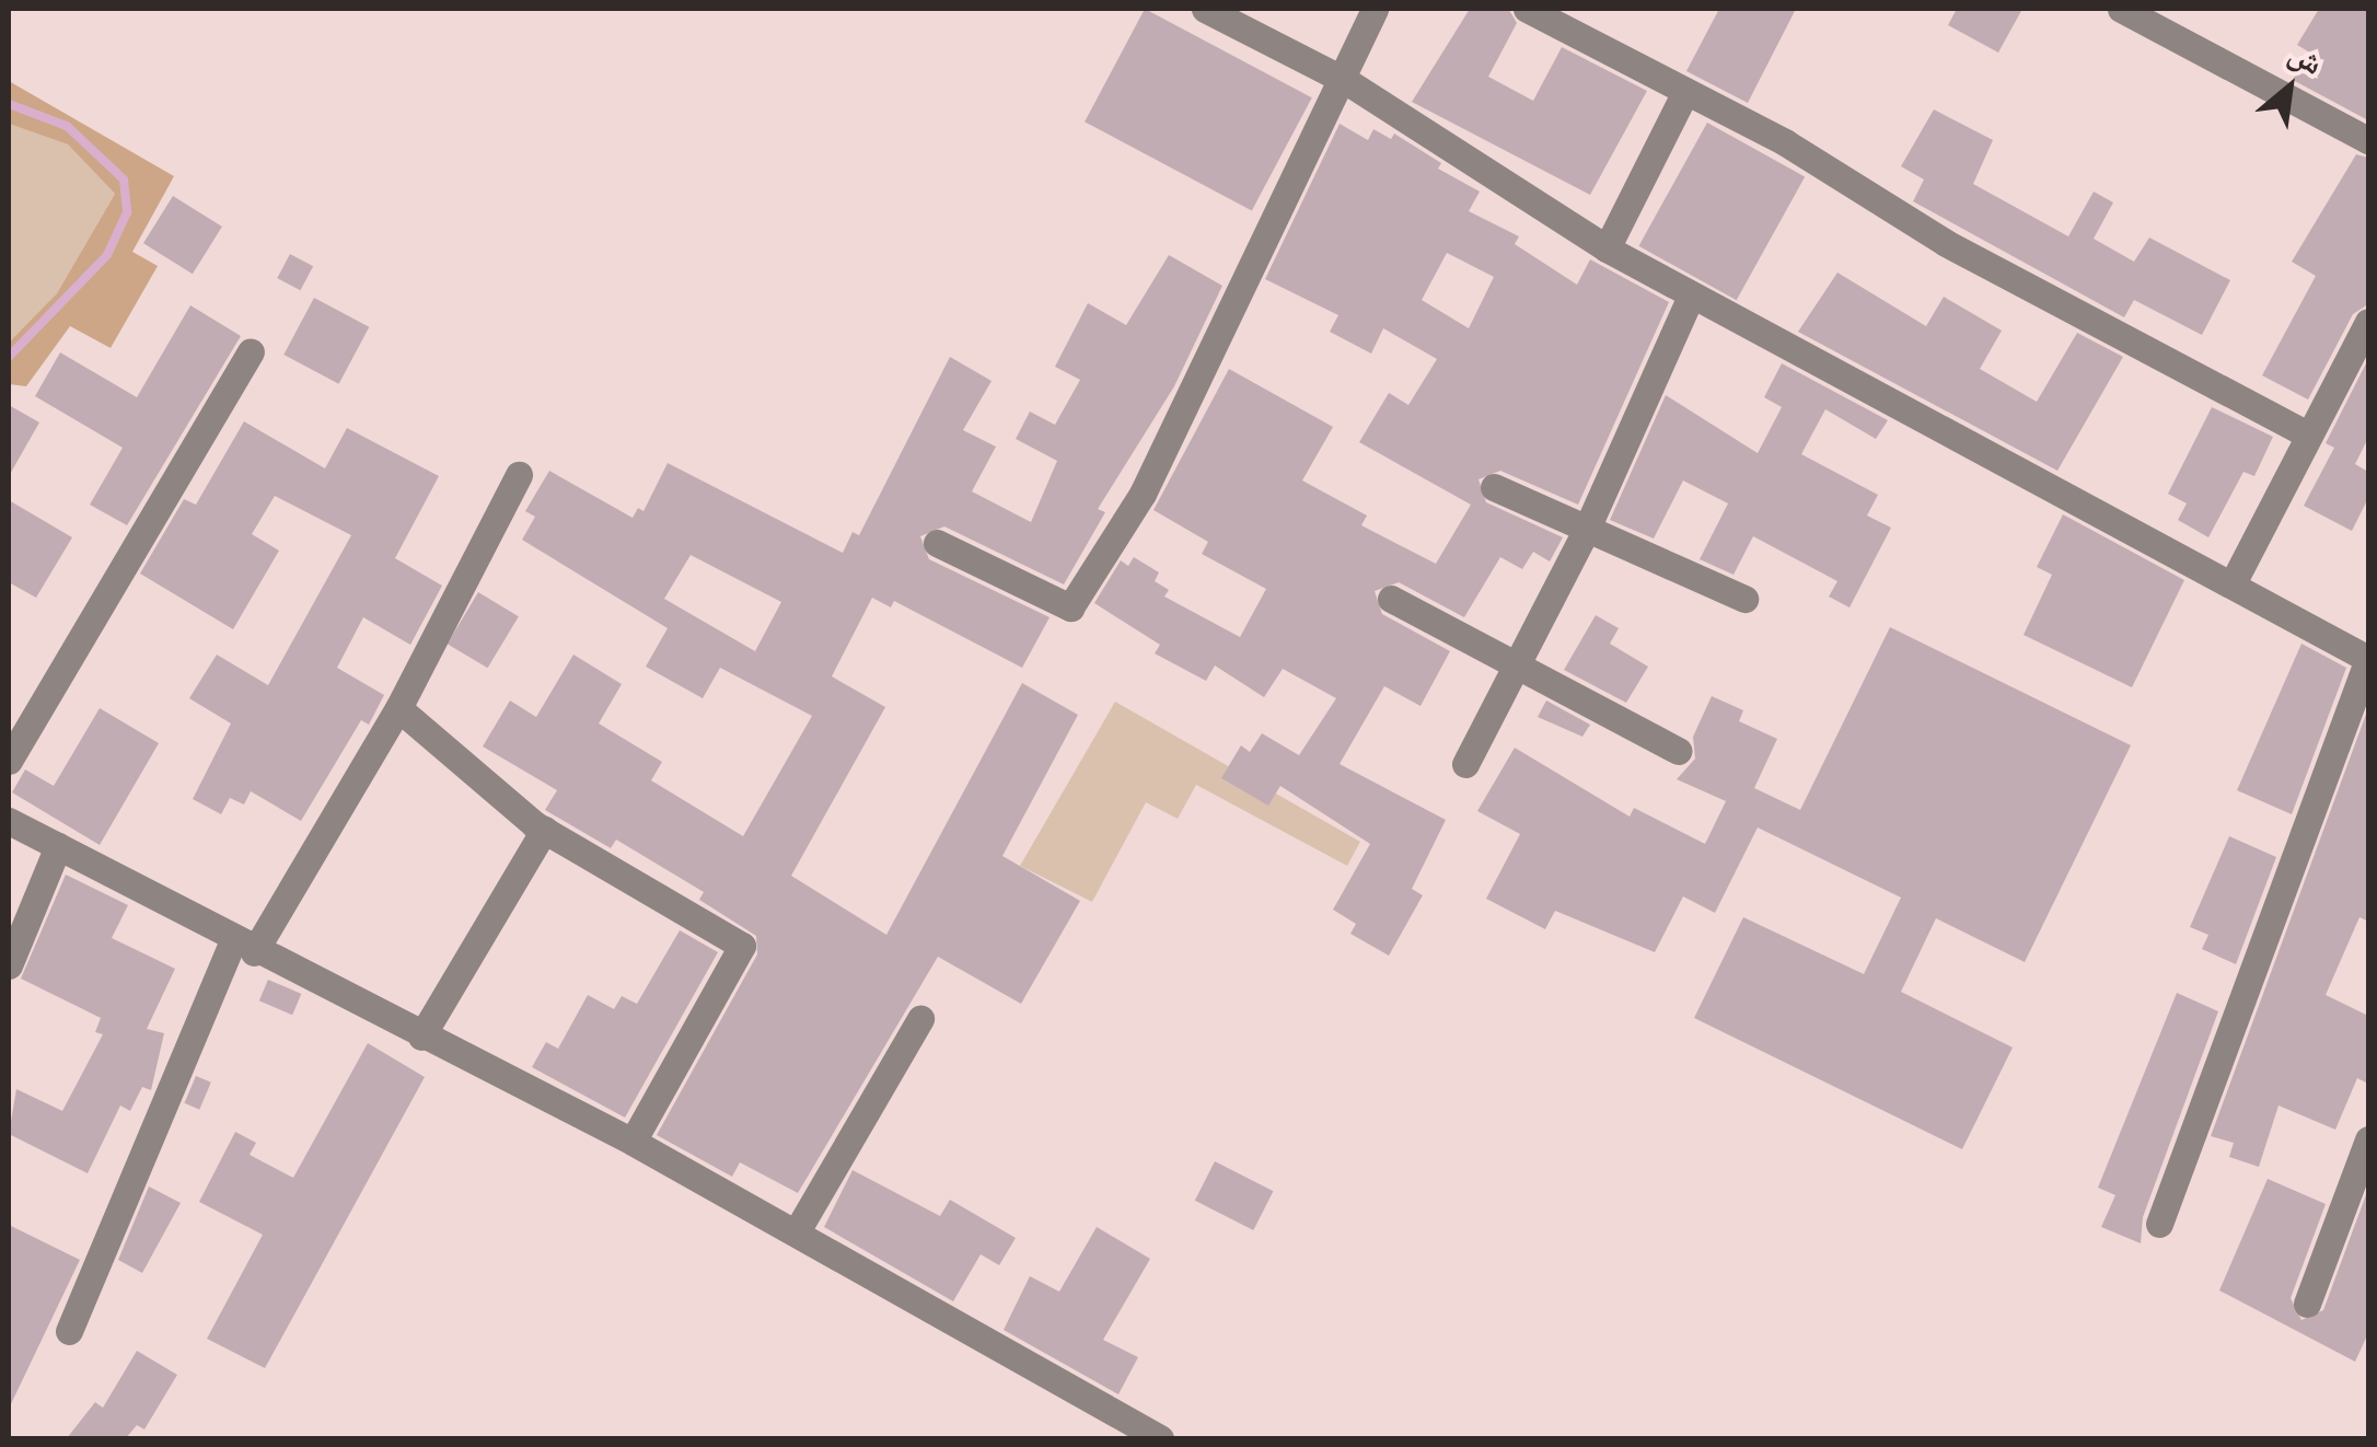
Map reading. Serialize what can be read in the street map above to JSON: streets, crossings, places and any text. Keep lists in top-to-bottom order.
{
  "north": "top right"
}
